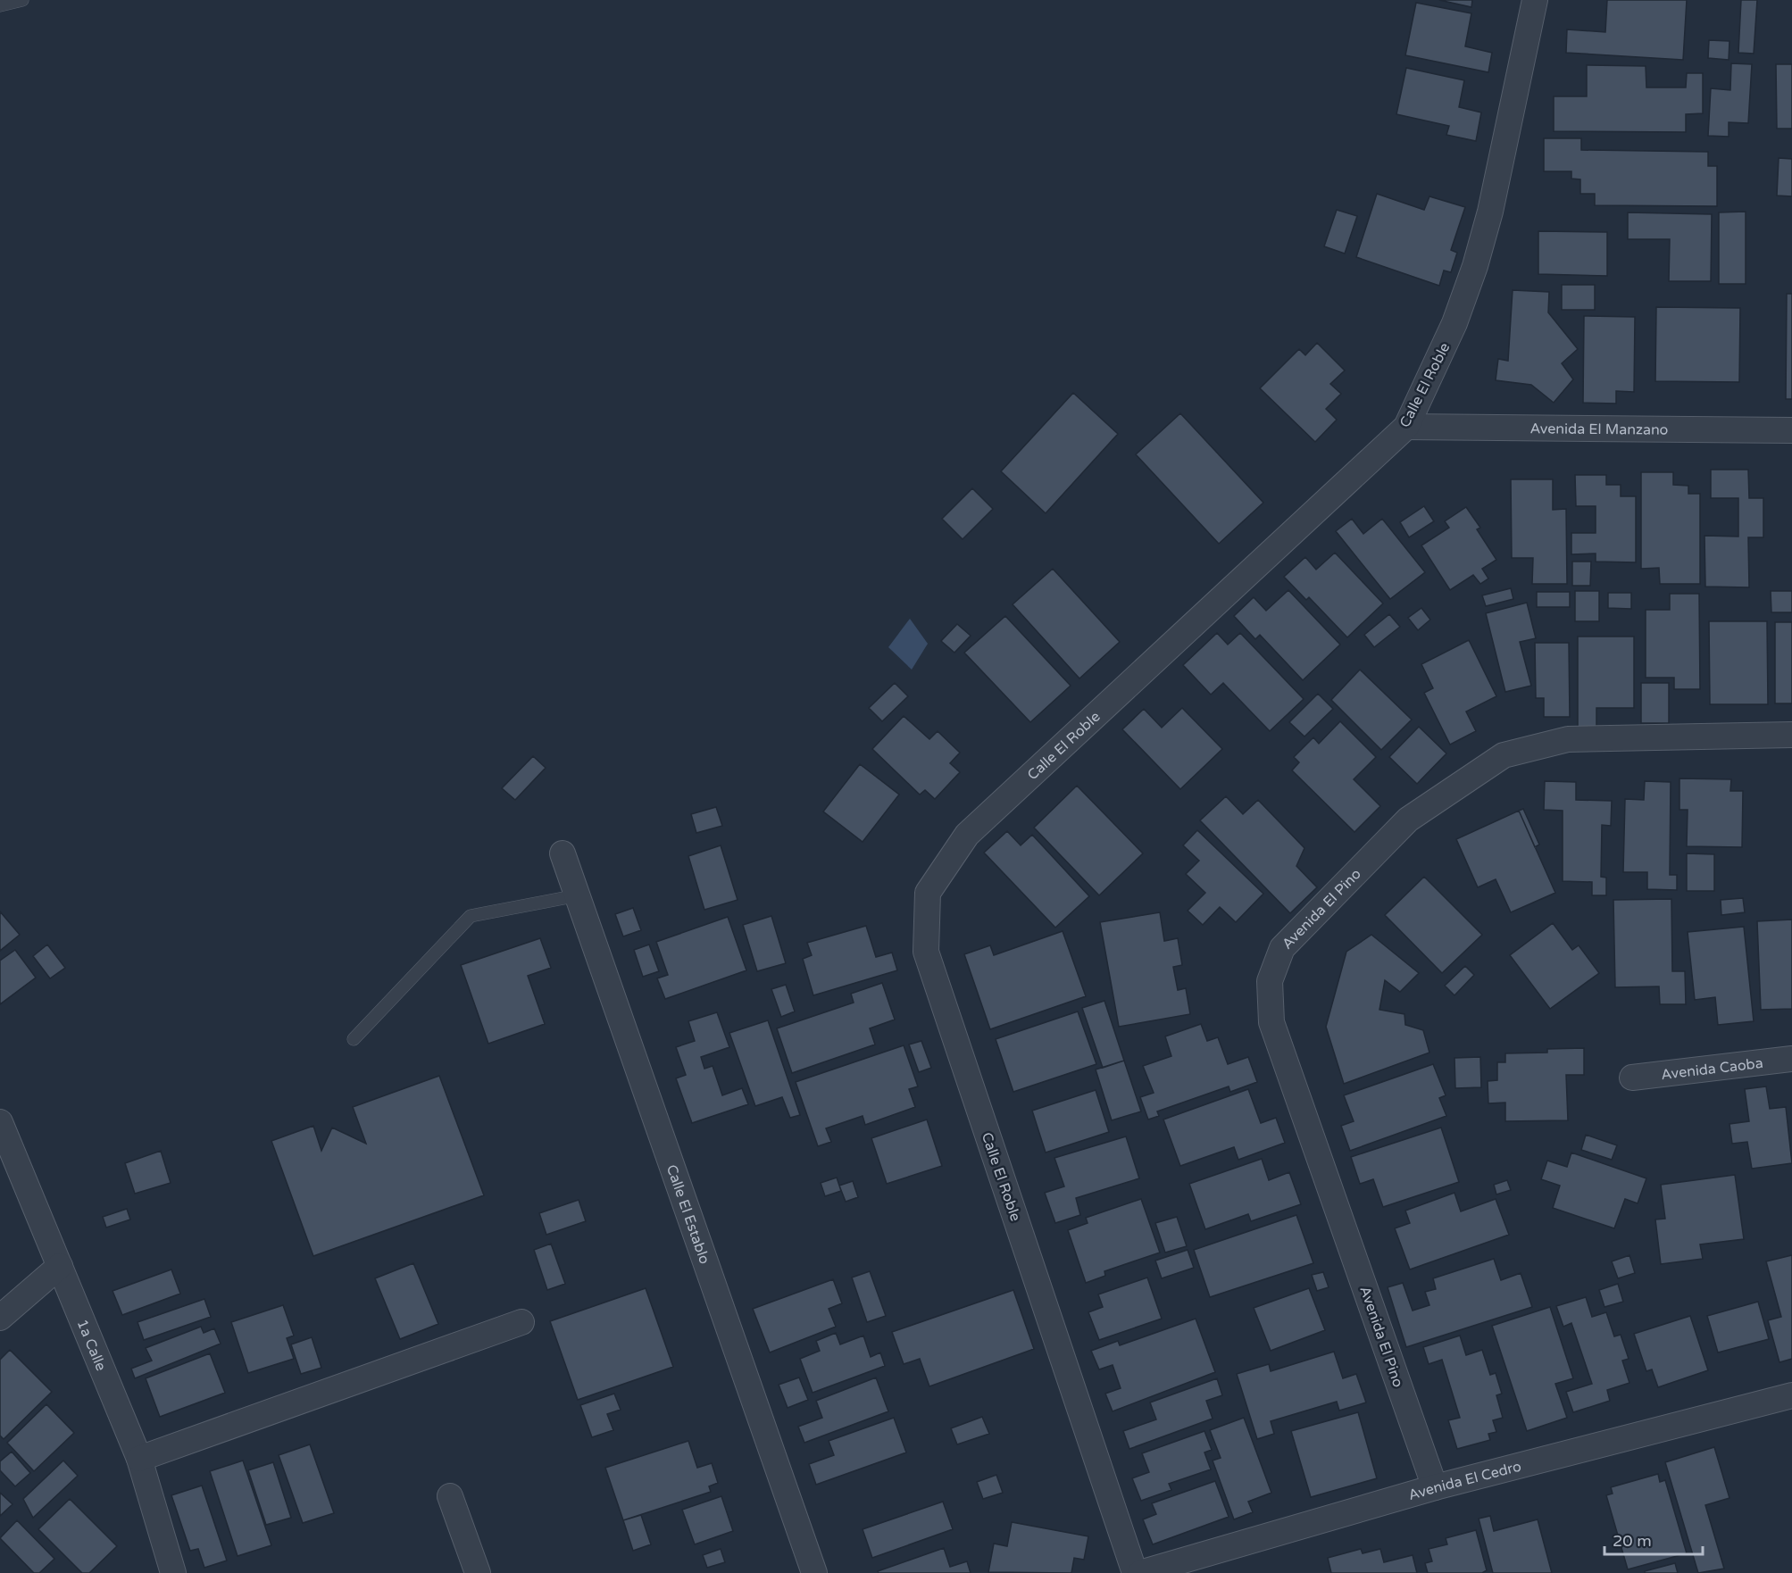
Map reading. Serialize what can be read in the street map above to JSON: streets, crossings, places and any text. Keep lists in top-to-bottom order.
{
  "streets": {
    "street": [
      "Calle El Roble",
      "Avenida El Manzano",
      "Avenida El Pino",
      "Avenida Caoba",
      "Calle El Establo",
      "1a Calle",
      "Avenida El Cedro"
    ]
  },
  "crossings": [
    ["Calle El Roble", "Avenida El Manzano"],
    ["Avenida El Pino", "Avenida El Cedro"]
  ],
  "scale_bar": "20 m"
}
